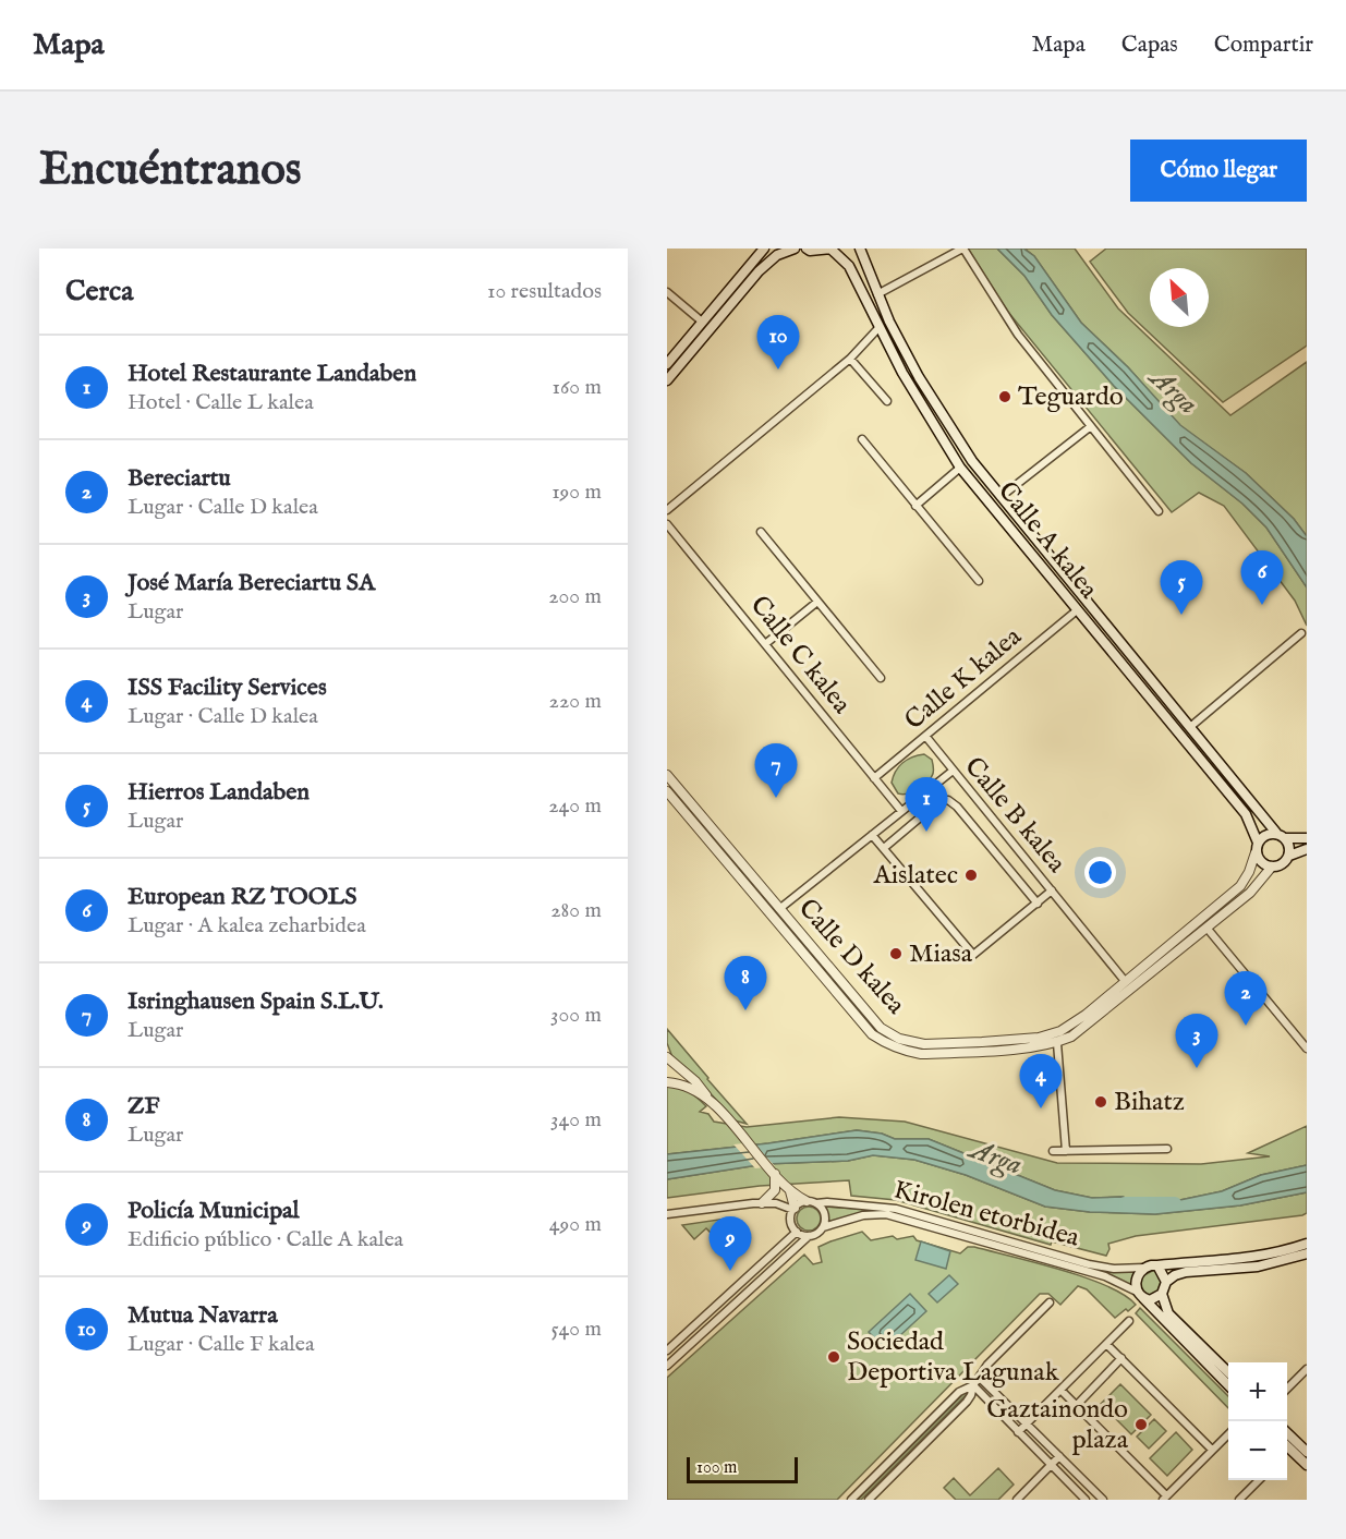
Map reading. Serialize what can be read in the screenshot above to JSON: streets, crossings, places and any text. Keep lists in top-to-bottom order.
{
  "streets": {
    "main road": ["Calle A kalea", "Kirolen etorbidea"],
    "street": [
      "Calle C kalea",
      "Calle K kalea",
      "Calle B kalea",
      "Calle D kalea"
    ]
  },
  "crossings": [
    ["Calle A kalea", "Calle K kalea"],
    ["Calle C kalea", "Calle K kalea"],
    ["Calle K kalea", "Calle B kalea"],
    ["Calle B kalea", "Calle D kalea"]
  ],
  "water": ["Arga"],
  "places": [
    "Teguardo",
    "Aislatec",
    "Miasa",
    "Bihatz",
    "Sociedad Deportiva Lagunak",
    "Gaztainondo plaza"
  ],
  "scale_bar": "100 m",
  "north": "top left",
  "page": {
    "header": "Mapa",
    "nav": ["Mapa", "Capas", "Compartir"],
    "buttons": "Cómo llegar",
    "title": "Encuéntranos",
    "heading": ["Cerca", "10 resultados"],
    "pins": [
      "10",
      "6",
      "5",
      "7",
      "1",
      "8",
      "2",
      "3",
      "4",
      "9"
    ],
    "list": [
      {
        "mark": "1",
        "name": "Hotel Restaurante Landaben",
        "note": "Hotel · Calle L kalea",
        "value": "160 m"
      },
      {
        "mark": "2",
        "name": "Bereciartu",
        "note": "Lugar · Calle D kalea",
        "value": "190 m"
      },
      {
        "mark": "3",
        "name": "José María Bereciartu SA",
        "note": "Lugar",
        "value": "200 m"
      },
      {
        "mark": "4",
        "name": "ISS Facility Services",
        "note": "Lugar · Calle D kalea",
        "value": "220 m"
      },
      {
        "mark": "5",
        "name": "Hierros Landaben",
        "note": "Lugar",
        "value": "240 m"
      },
      {
        "mark": "6",
        "name": "European RZ TOOLS",
        "note": "Lugar · A kalea zeharbidea",
        "value": "280 m"
      },
      {
        "mark": "7",
        "name": "Isringhausen Spain S.L.U.",
        "note": "Lugar",
        "value": "300 m"
      },
      {
        "mark": "8",
        "name": "ZF",
        "note": "Lugar",
        "value": "340 m"
      },
      {
        "mark": "9",
        "name": "Policía Municipal",
        "note": "Edificio público · Calle A kalea",
        "value": "490 m"
      },
      {
        "mark": "10",
        "name": "Mutua Navarra",
        "note": "Lugar · Calle F kalea",
        "value": "540 m"
      }
    ],
    "map_buttons": ["+", "−"],
    "scale": "100 m"
  }
}
